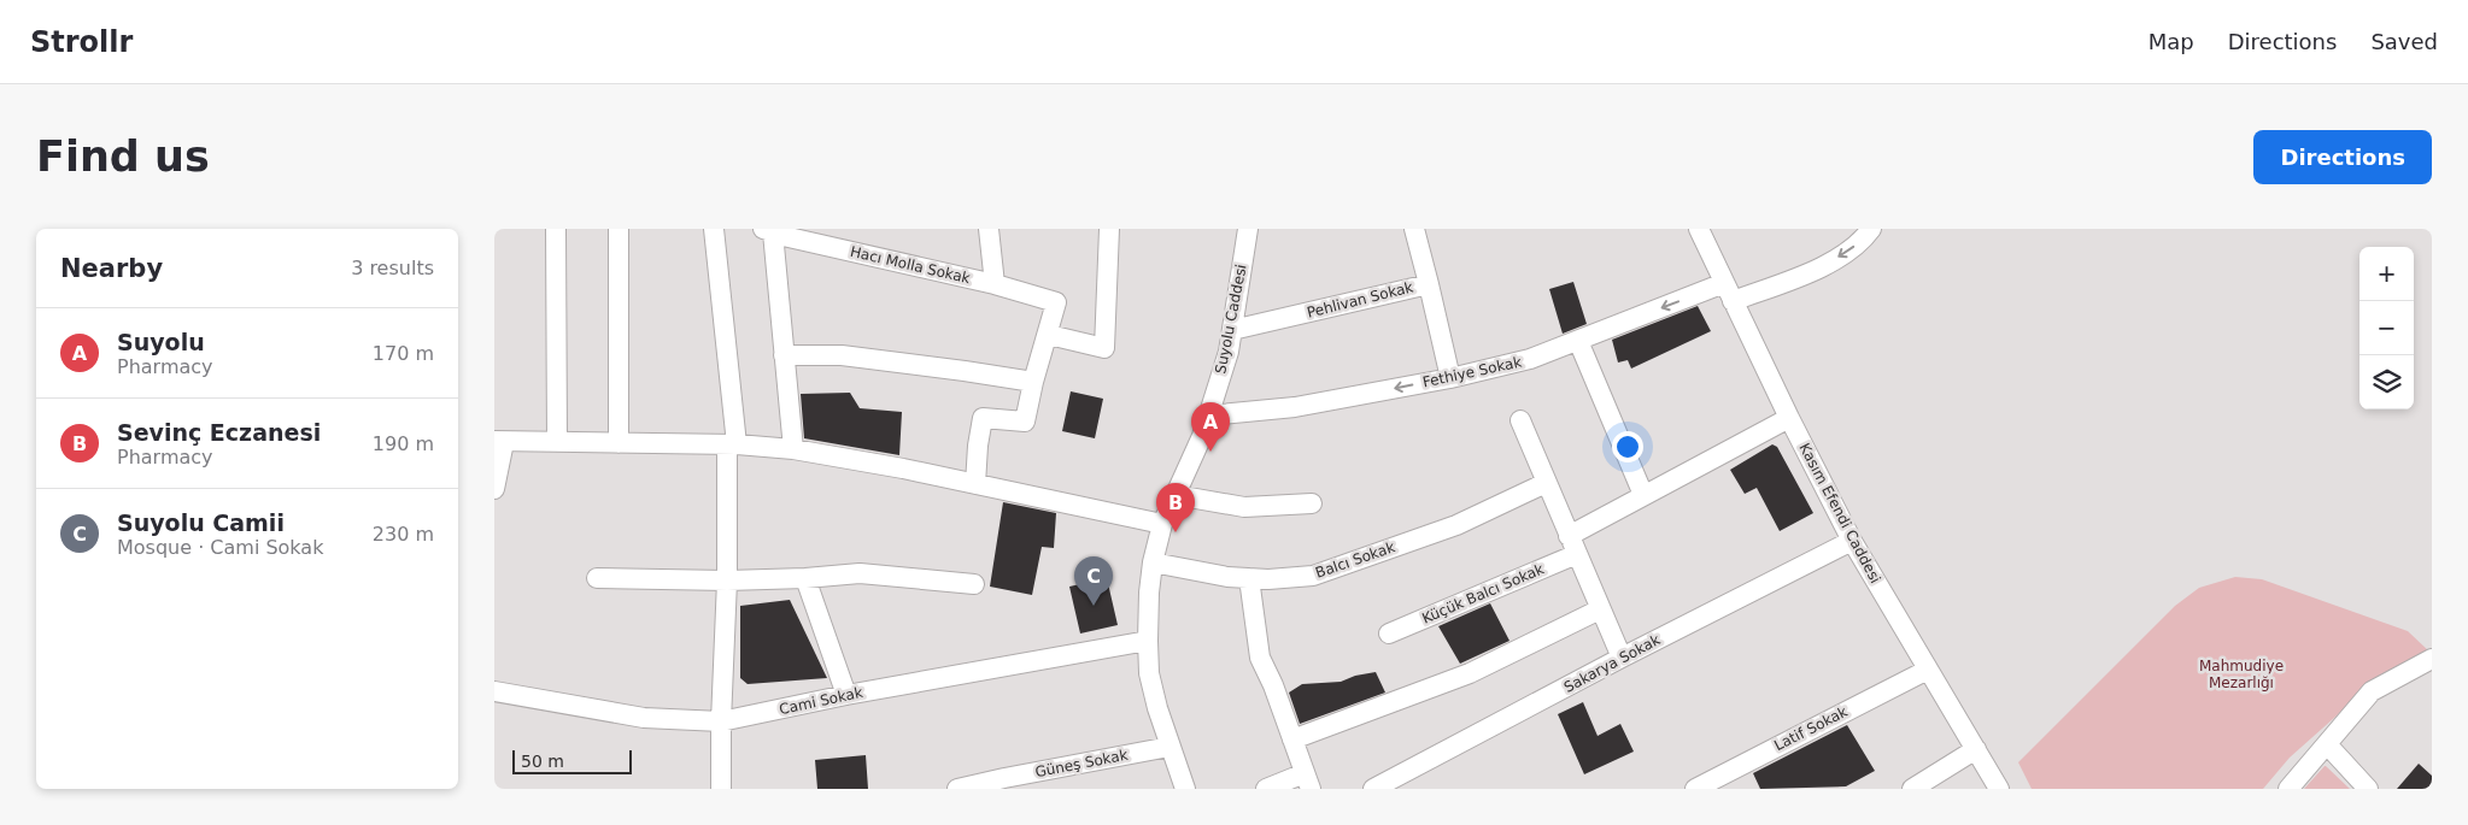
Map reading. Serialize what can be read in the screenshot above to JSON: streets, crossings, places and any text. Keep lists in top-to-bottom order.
{
  "streets": {
    "street": [
      "Hacı Molla Sokak",
      "Pehlivan Sokak",
      "Suyolu Caddesi",
      "Fethiye Sokak",
      "Kasım Efendi Caddesi",
      "Balcı Sokak",
      "Küçük Balcı Sokak",
      "Sakarya Sokak",
      "Cami Sokak",
      "Latif Sokak",
      "Güneş Sokak"
    ]
  },
  "crossings": [
    ["Pehlivan Sokak", "Suyolu Caddesi"],
    ["Pehlivan Sokak", "Fethiye Sokak"],
    ["Suyolu Caddesi", "Fethiye Sokak"],
    ["Suyolu Caddesi", "Balcı Sokak"],
    ["Suyolu Caddesi", "Cami Sokak"],
    ["Suyolu Caddesi", "Güneş Sokak"],
    ["Fethiye Sokak", "Kasım Efendi Caddesi"],
    ["Kasım Efendi Caddesi", "Sakarya Sokak"],
    ["Kasım Efendi Caddesi", "Latif Sokak"]
  ],
  "parks": ["Mahmudiye Mezarlığı"],
  "scale_bar": "50 m",
  "page": {
    "header": "Strollr",
    "nav": ["Map", "Directions", "Saved"],
    "buttons": "Directions",
    "title": "Find us",
    "heading": ["Nearby", "3 results"],
    "map_buttons": ["+", "−"],
    "list": [
      {
        "mark": "A",
        "name": "Suyolu",
        "note": "Pharmacy",
        "value": "170 m"
      },
      {
        "mark": "B",
        "name": "Sevinç Eczanesi",
        "note": "Pharmacy",
        "value": "190 m"
      },
      {
        "mark": "C",
        "name": "Suyolu Camii",
        "note": "Mosque · Cami Sokak",
        "value": "230 m"
      }
    ],
    "pins": ["A", "B", "C"],
    "scale": "50 m"
  }
}
